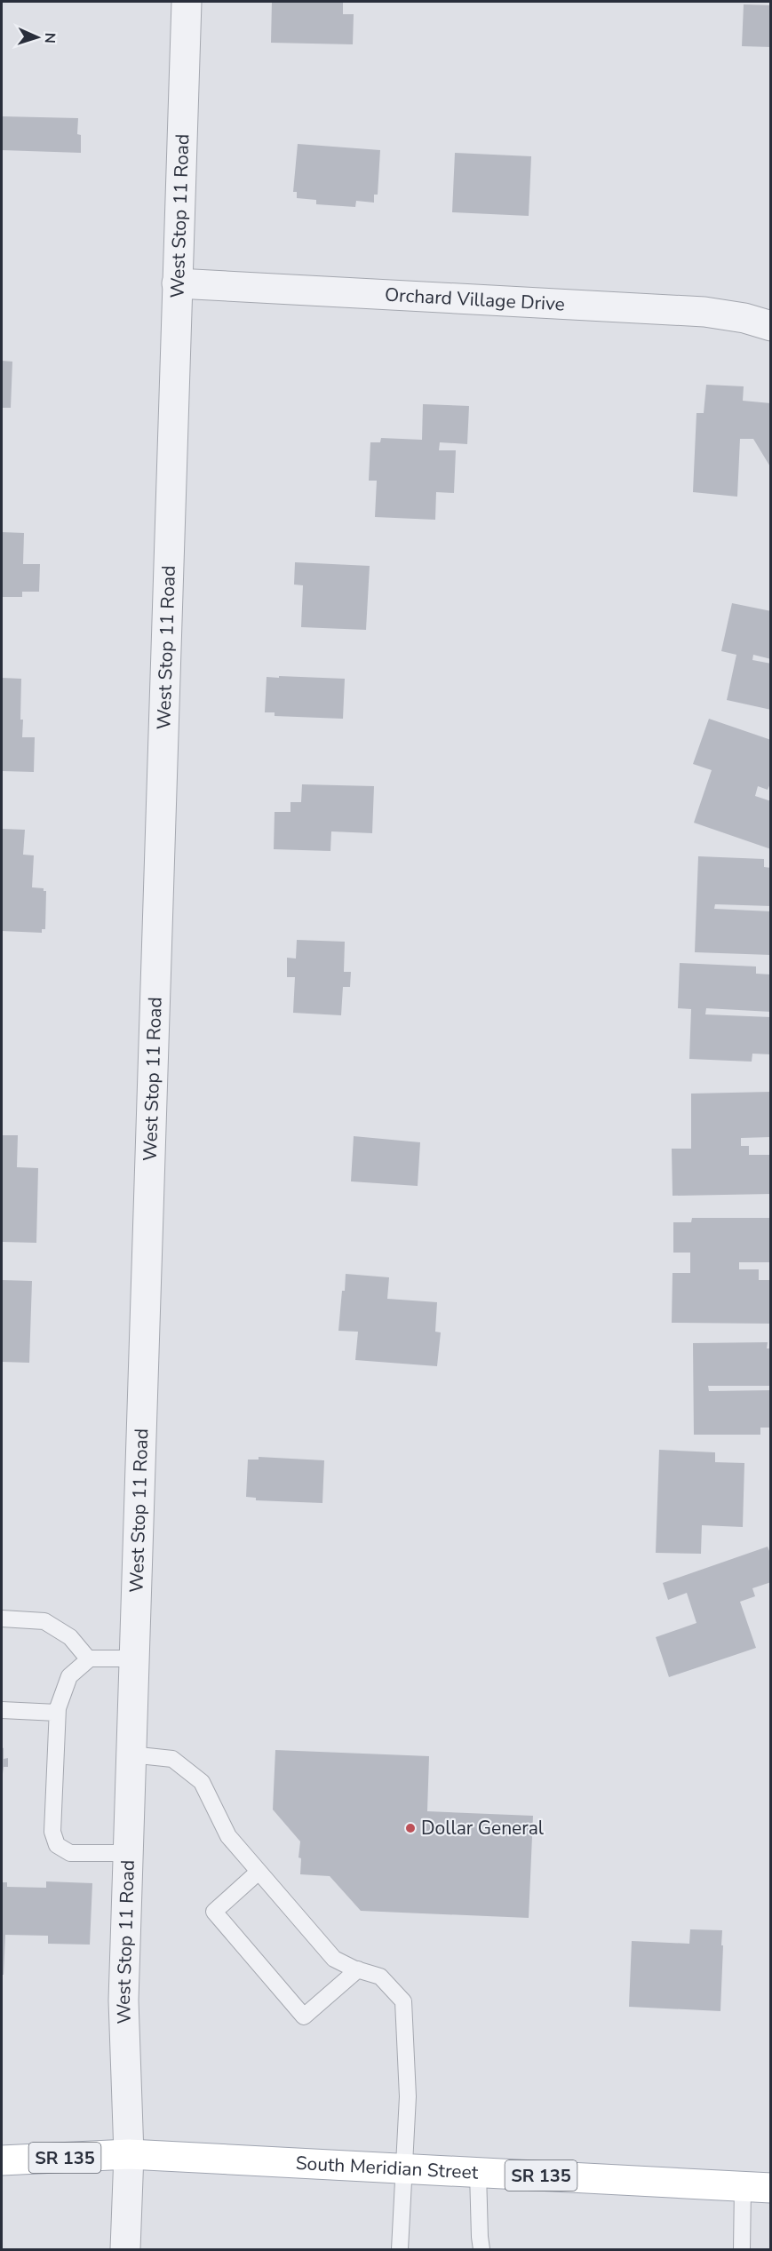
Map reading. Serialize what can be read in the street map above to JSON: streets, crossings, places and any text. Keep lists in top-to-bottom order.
{
  "streets": {
    "main road": ["SR 135", "South Meridian Street"],
    "street": ["West Stop 11 Road", "Orchard Village Drive"]
  },
  "crossings": [
    ["West Stop 11 Road", "Orchard Village Drive"],
    ["West Stop 11 Road", "South Meridian Street"]
  ],
  "places": ["Dollar General"],
  "north": "right"
}
